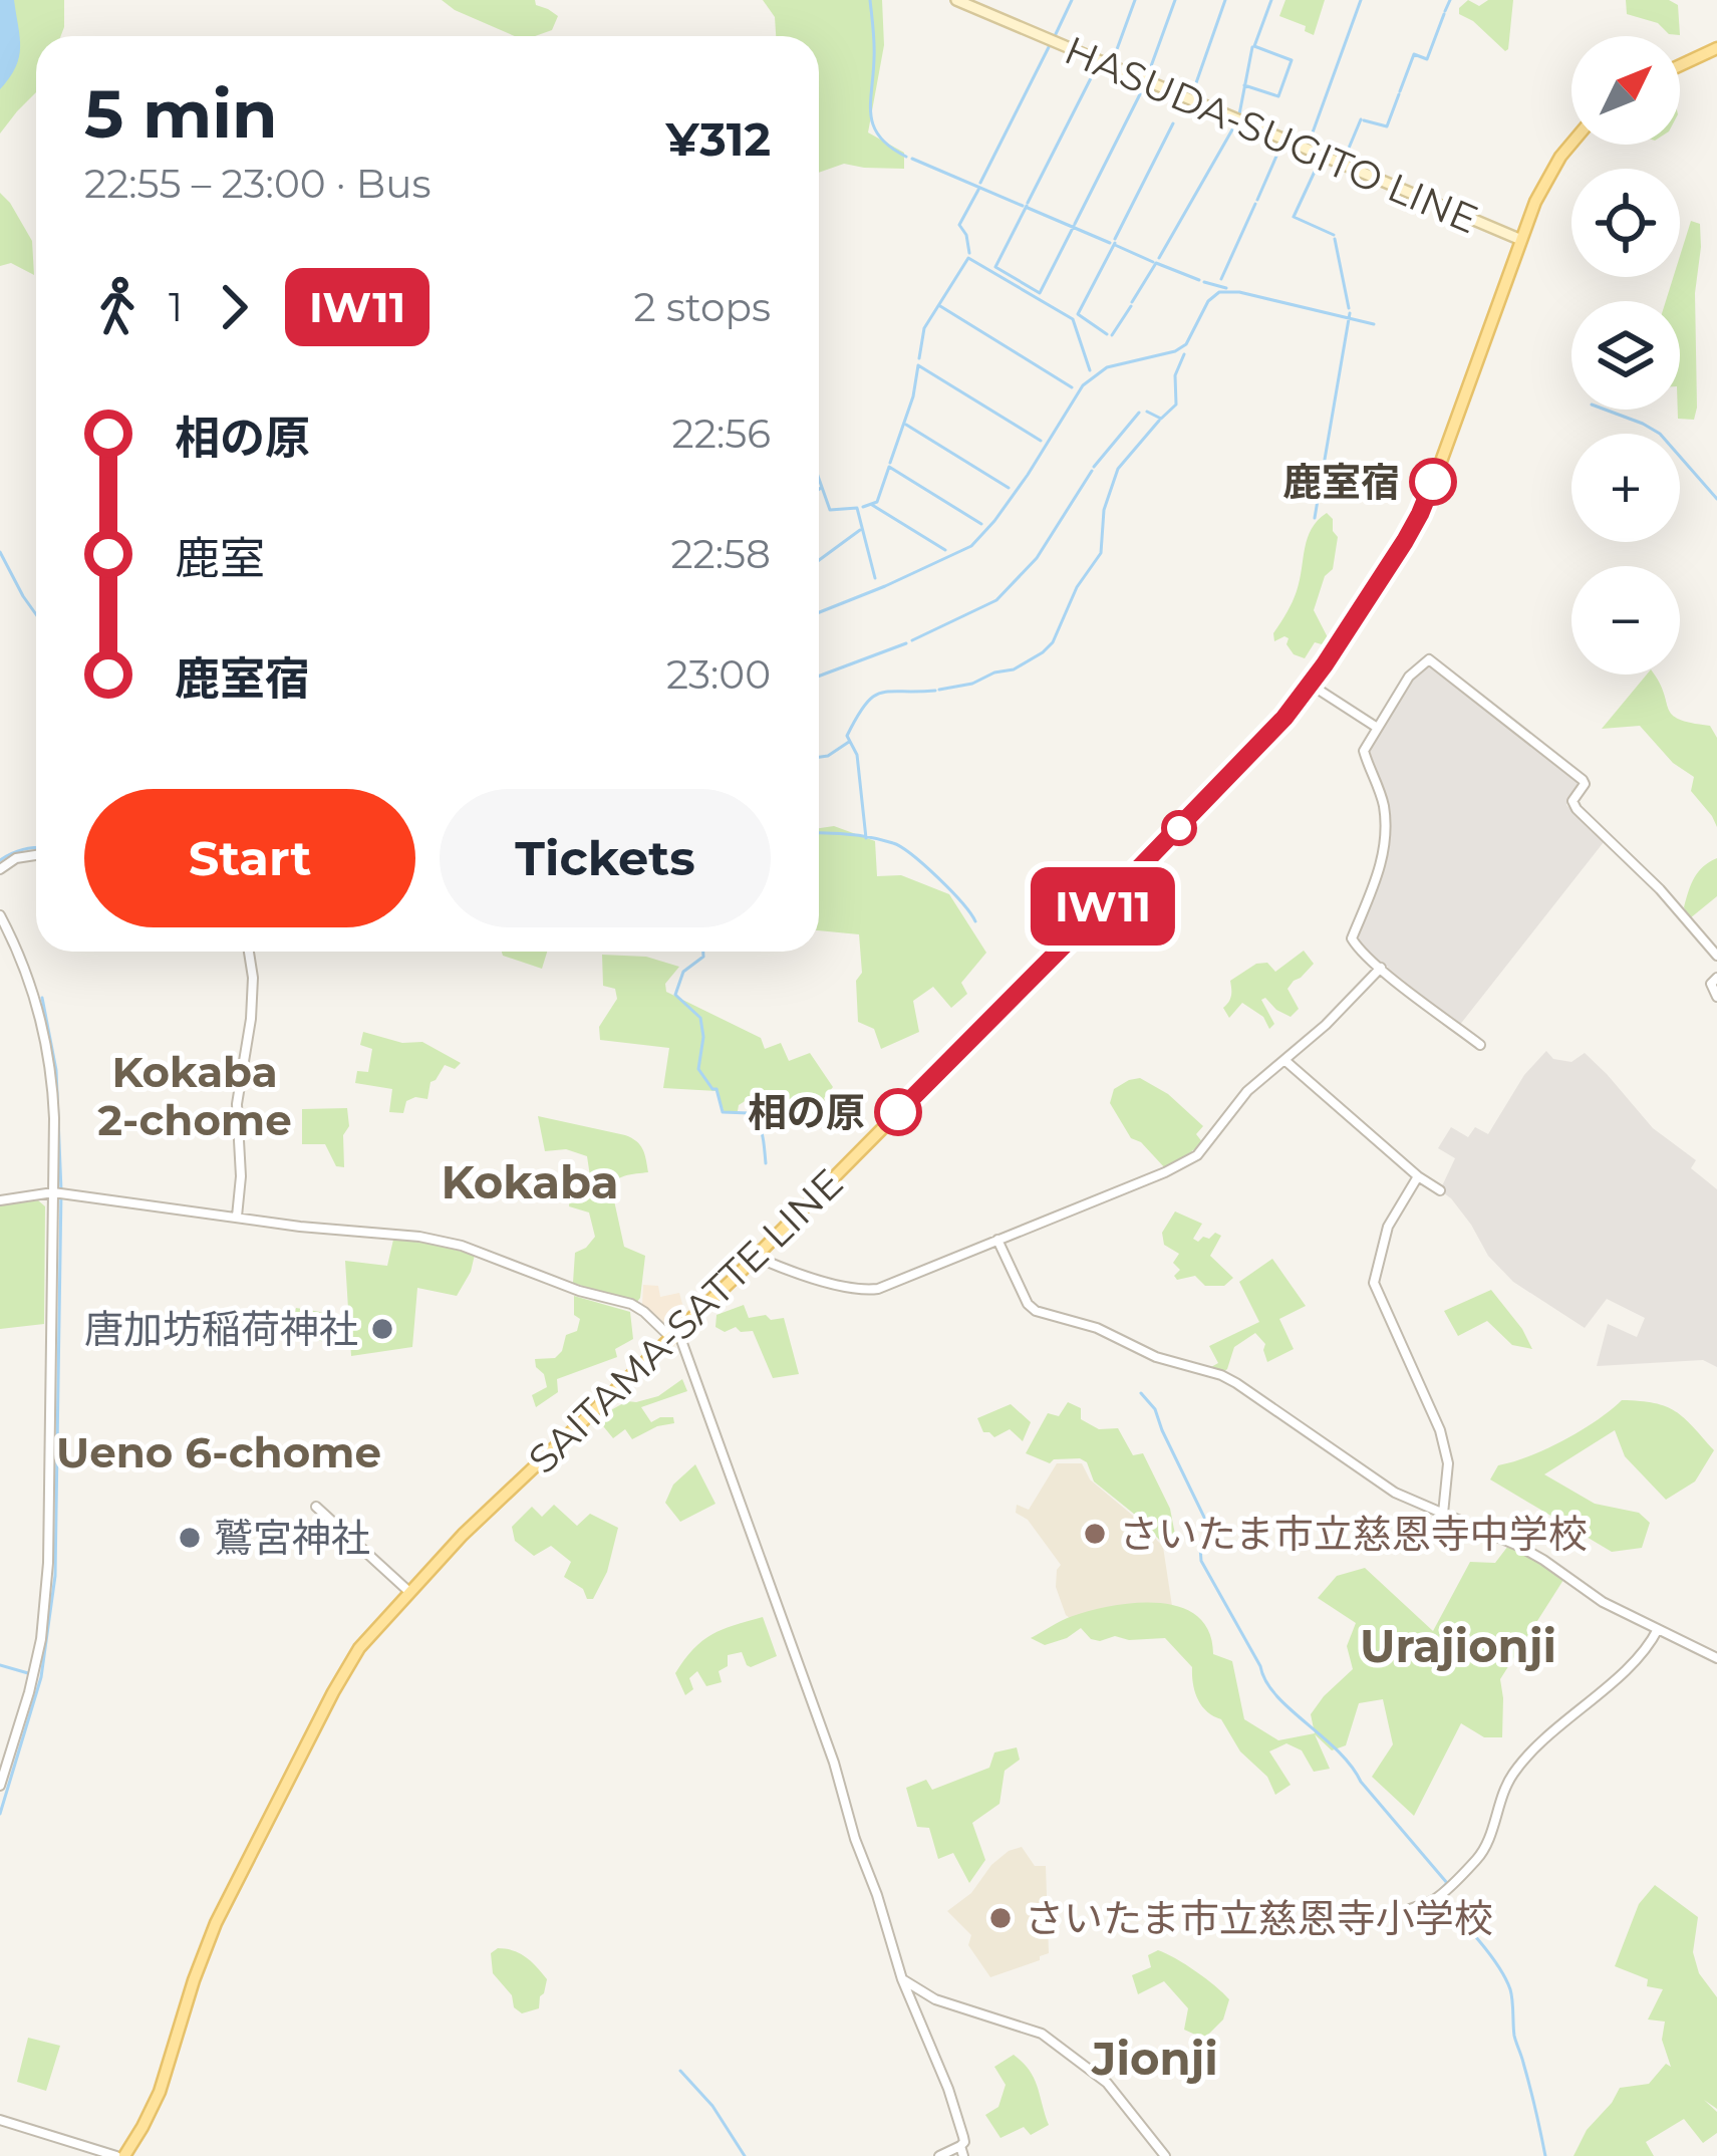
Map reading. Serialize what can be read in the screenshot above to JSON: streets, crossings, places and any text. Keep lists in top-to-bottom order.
{
  "streets": {
    "main road": ["HASUDA-SUGITO LINE", "SAITAMA-SATTE LINE"]
  },
  "crossings": [
    ["HASUDA-SUGITO LINE", "SAITAMA-SATTE LINE"]
  ],
  "districts": [
    "Kokaba 2-chome",
    "Kokaba",
    "Ueno 6-chome",
    "Urajionji",
    "Jionji"
  ],
  "places": [
    "鹿室宿",
    "相の原",
    "唐加坊稲荷神社",
    "さいたま市立慈恩寺中学校",
    "鷲宮神社",
    "さいたま市立慈恩寺小学校"
  ],
  "lines": ["bus line IW11"],
  "north": "top right",
  "page": {
    "on_map": "IW11",
    "map_buttons": ["+", "−"],
    "heading": ["5 min", "22:55 – 23:00 · Bus", "¥312"],
    "legs": ["1", "IW11", "2 stops"],
    "list": [
      {
        "name": "相の原",
        "value": "22:56"
      },
      {
        "name": "鹿室",
        "value": "22:58"
      },
      {
        "name": "鹿室宿",
        "value": "23:00"
      }
    ],
    "buttons": ["Start", "Tickets"]
  }
}
